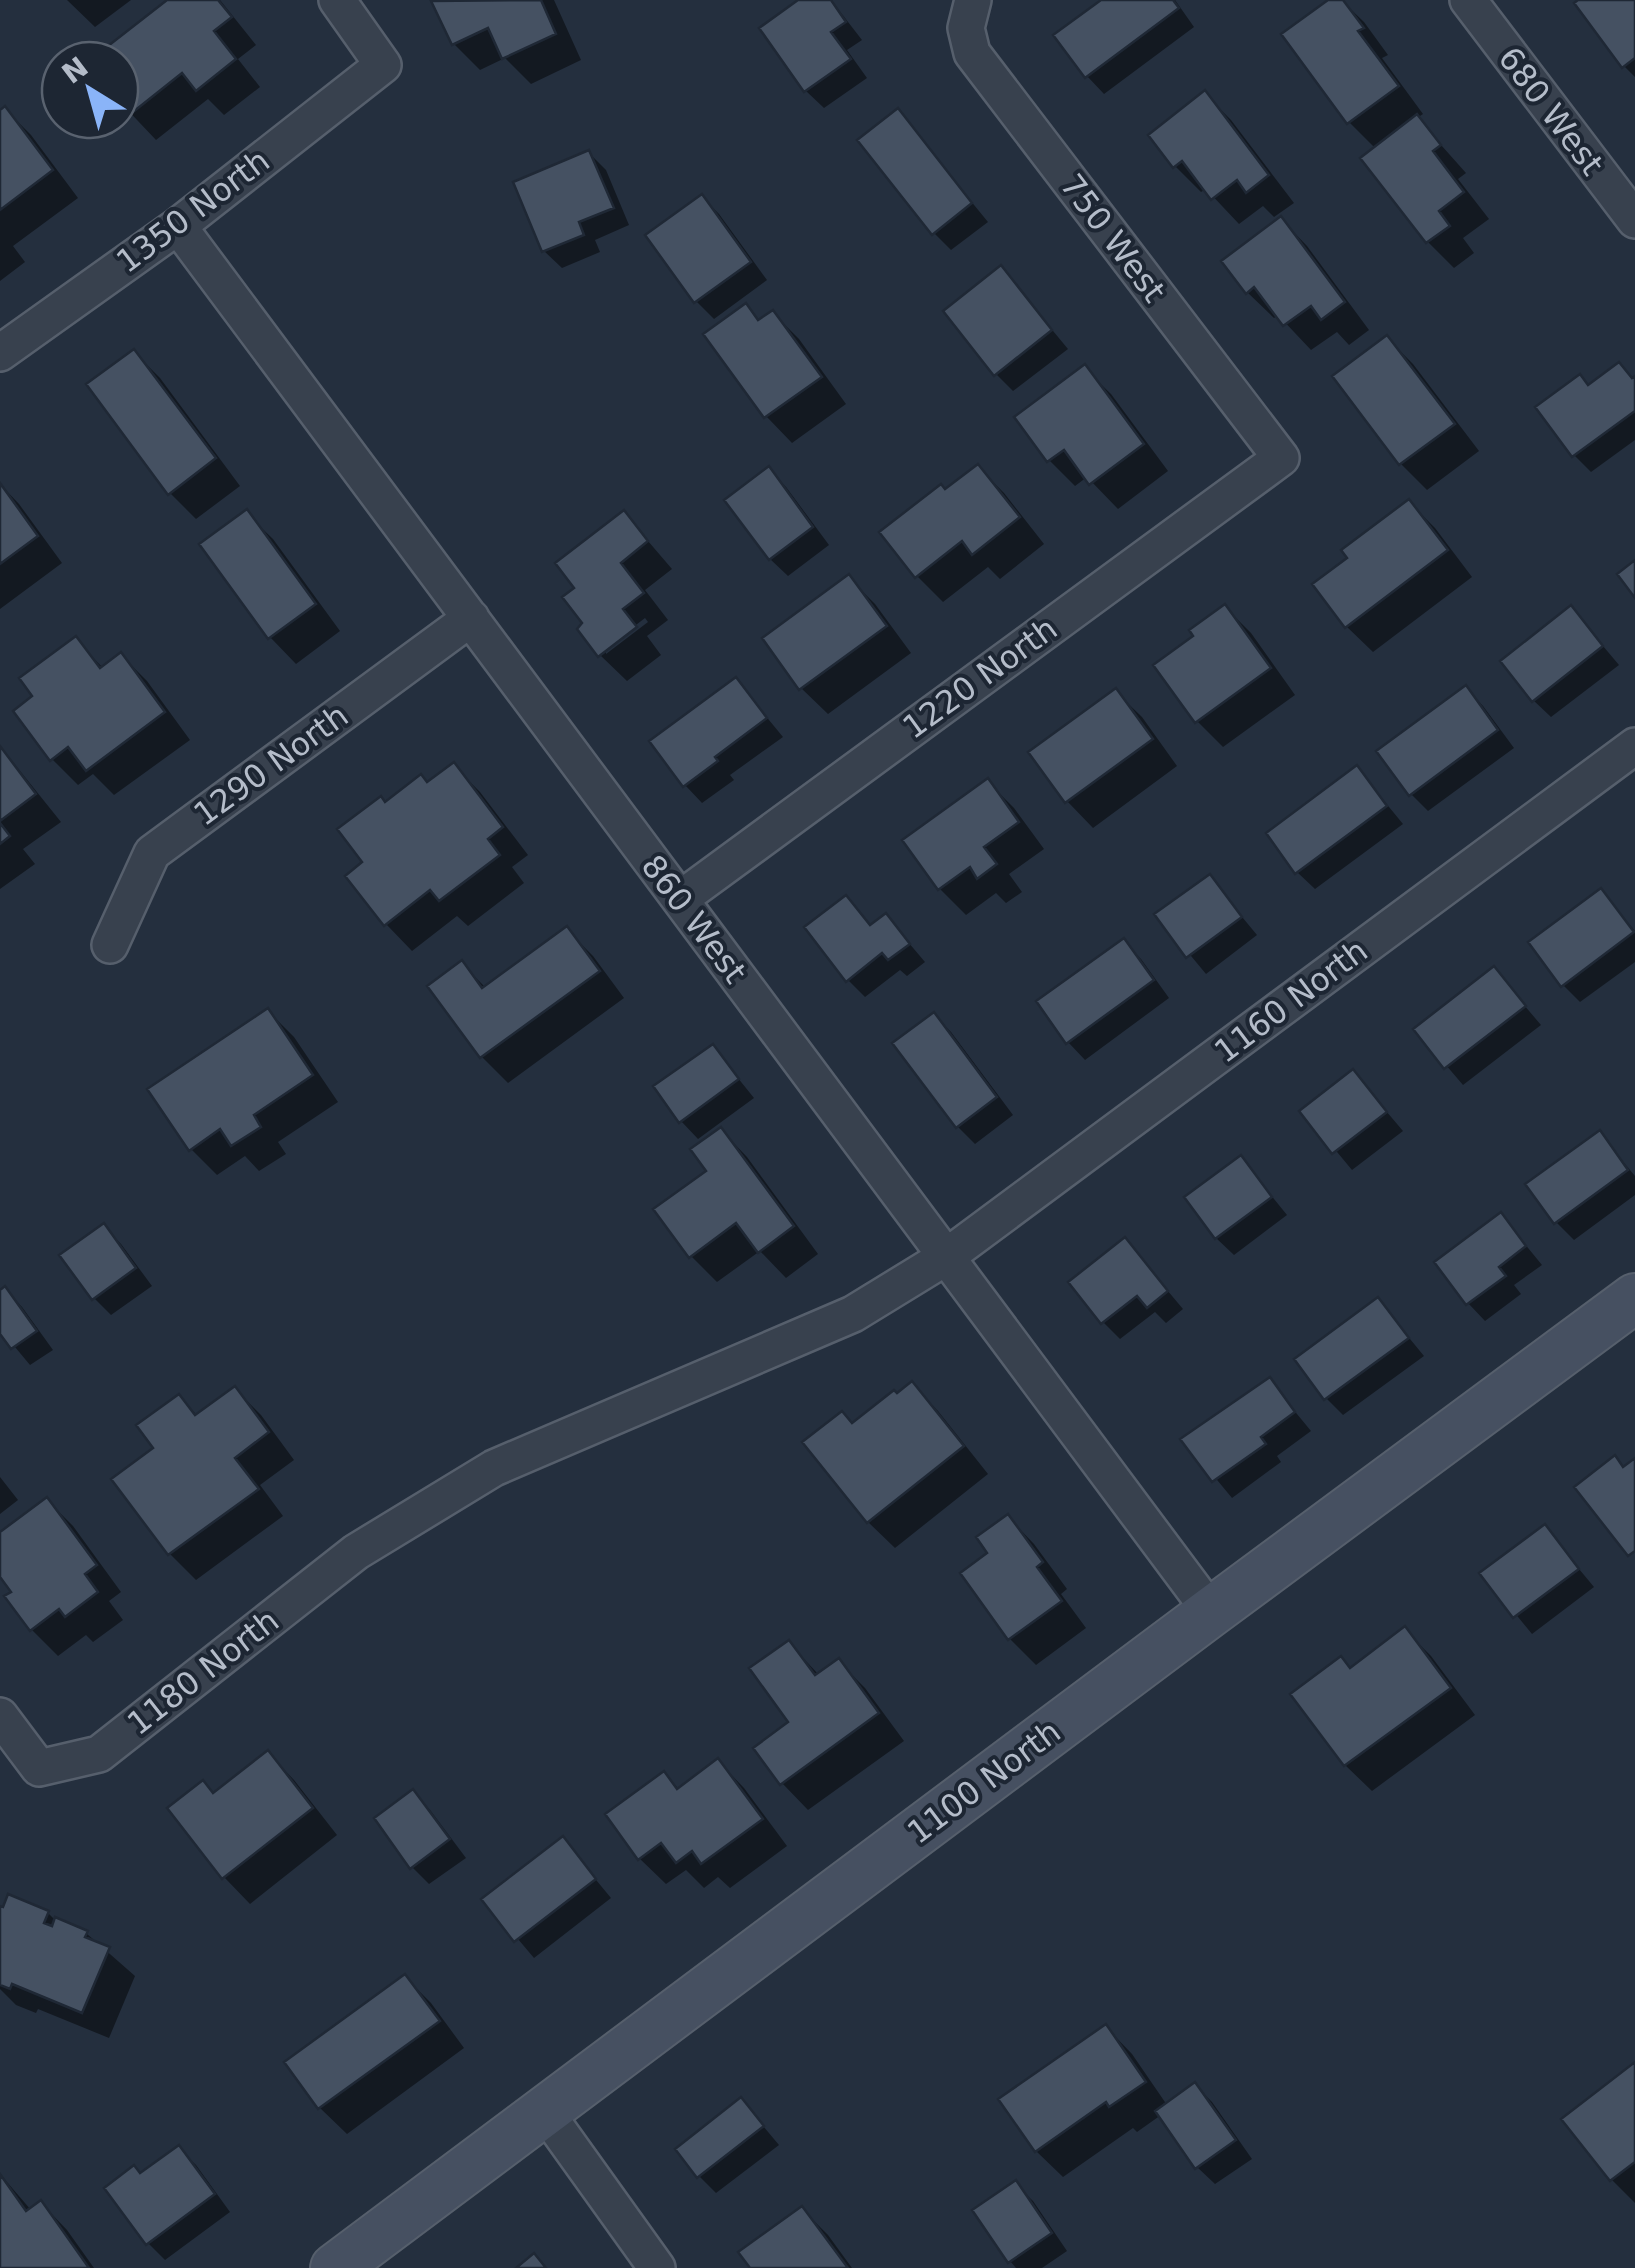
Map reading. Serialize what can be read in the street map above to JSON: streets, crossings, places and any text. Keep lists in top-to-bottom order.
{
  "streets": {
    "main road": ["1100 North"],
    "street": [
      "680 West",
      "1350 North",
      "750 West",
      "1220 North",
      "1290 North",
      "860 West",
      "1160 North",
      "1180 North"
    ]
  },
  "crossings": [
    ["1350 North", "860 West"],
    ["750 West", "1220 North"],
    ["1220 North", "860 West"],
    ["1290 North", "860 West"],
    ["860 West", "1160 North"],
    ["860 West", "1100 North"],
    ["1160 North", "1180 North"]
  ],
  "north": "top left"
}
